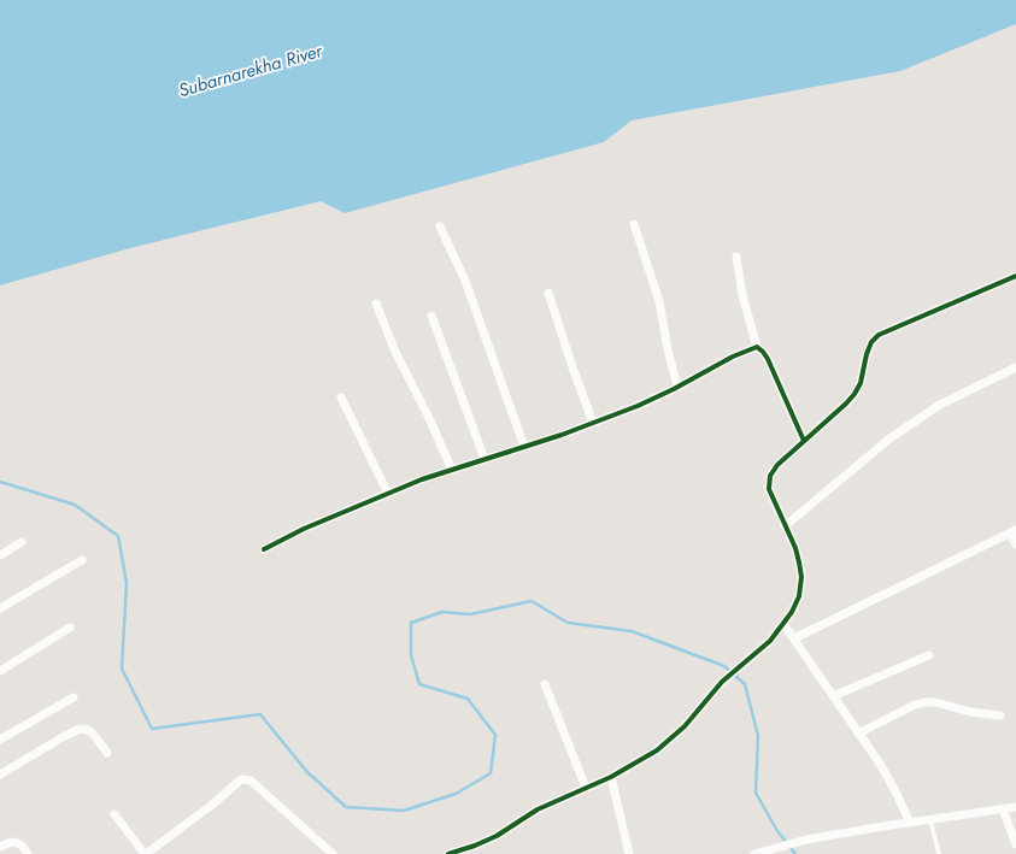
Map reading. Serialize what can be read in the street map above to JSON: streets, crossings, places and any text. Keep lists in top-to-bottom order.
{
  "water": ["Subarnarekha River"]
}
